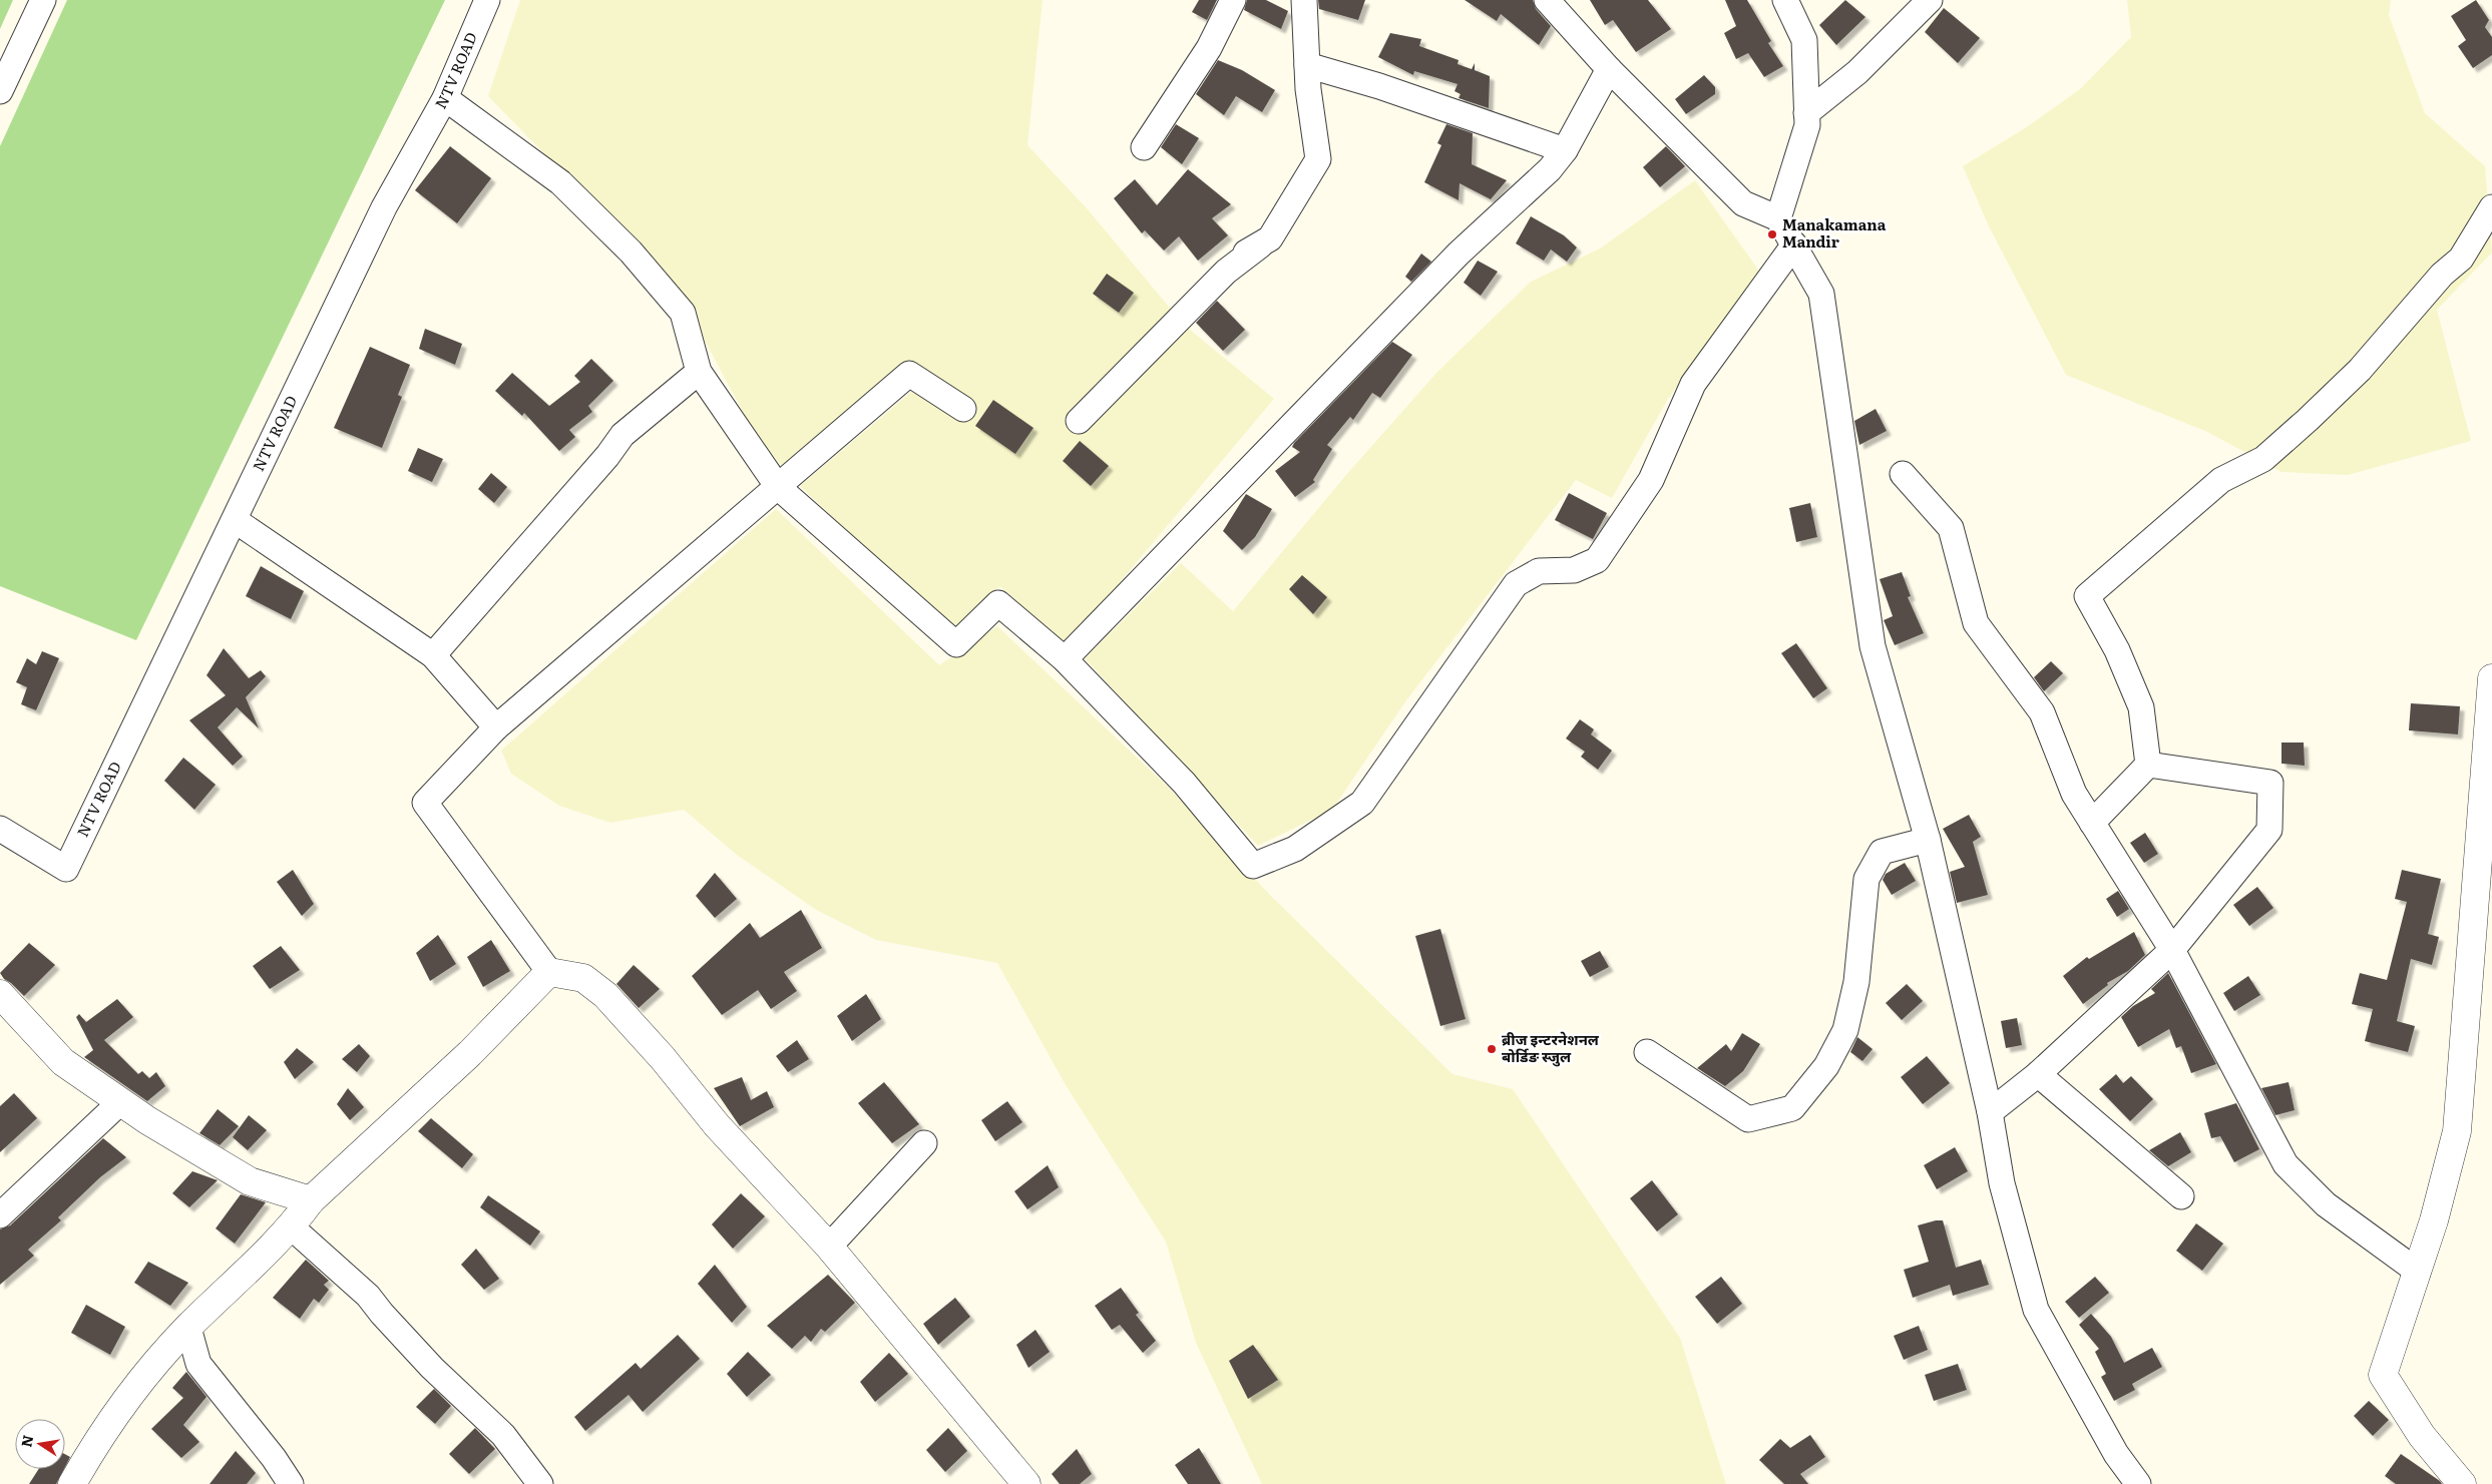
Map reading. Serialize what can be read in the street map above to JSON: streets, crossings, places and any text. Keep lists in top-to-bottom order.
{
  "streets": {
    "street": ["NTV ROAD"]
  },
  "places": ["Manakamana Mandir", "ब्रीज इन्टरनेशनल बोर्डिङ स्जुल"],
  "north": "left"
}
